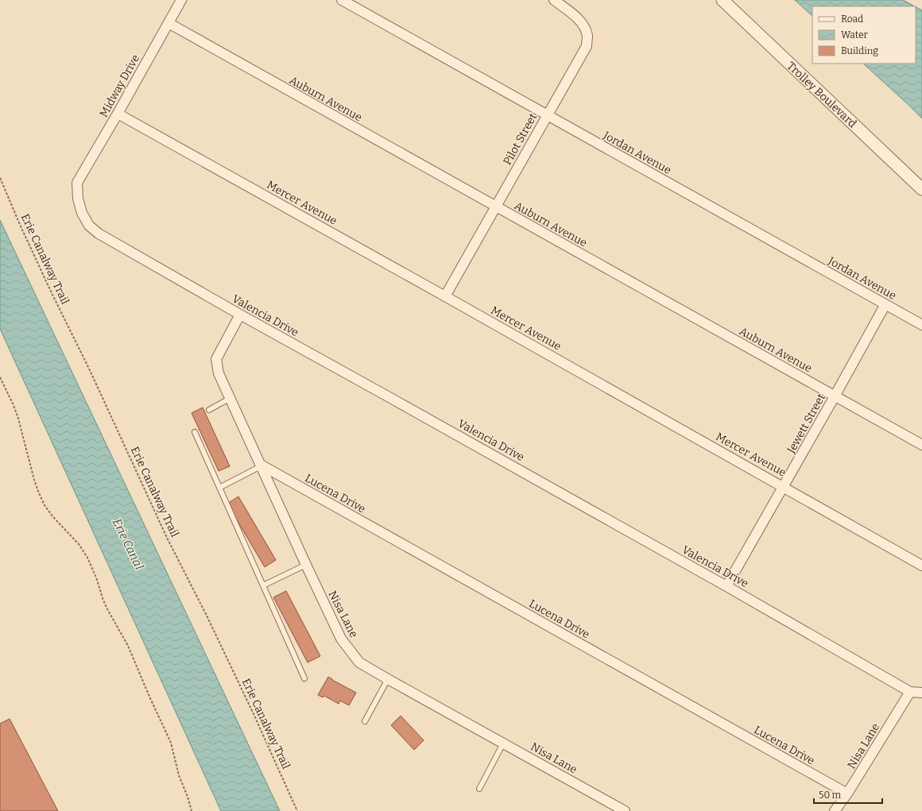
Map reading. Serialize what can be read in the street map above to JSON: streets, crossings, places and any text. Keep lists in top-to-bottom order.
{
  "streets": {
    "street": [
      "Midway Drive",
      "Trolley Boulevard",
      "Auburn Avenue",
      "Pilot Street",
      "Jordan Avenue",
      "Mercer Avenue",
      "Valencia Drive",
      "Jewett Street",
      "Lucena Drive",
      "Nisa Lane"
    ],
    "path": ["Erie Canalway Trail"]
  },
  "crossings": [
    ["Midway Drive", "Auburn Avenue"],
    ["Midway Drive", "Mercer Avenue"],
    ["Midway Drive", "Valencia Drive"],
    ["Auburn Avenue", "Pilot Street"],
    ["Auburn Avenue", "Jewett Street"],
    ["Pilot Street", "Jordan Avenue"],
    ["Pilot Street", "Mercer Avenue"],
    ["Jordan Avenue", "Jewett Street"],
    ["Mercer Avenue", "Jewett Street"],
    ["Valencia Drive", "Jewett Street"],
    ["Valencia Drive", "Nisa Lane"],
    ["Lucena Drive", "Nisa Lane"]
  ],
  "water": ["Erie Canal"],
  "legend": ["Road", "Water", "Building"],
  "scale_bar": "50 m"
}
